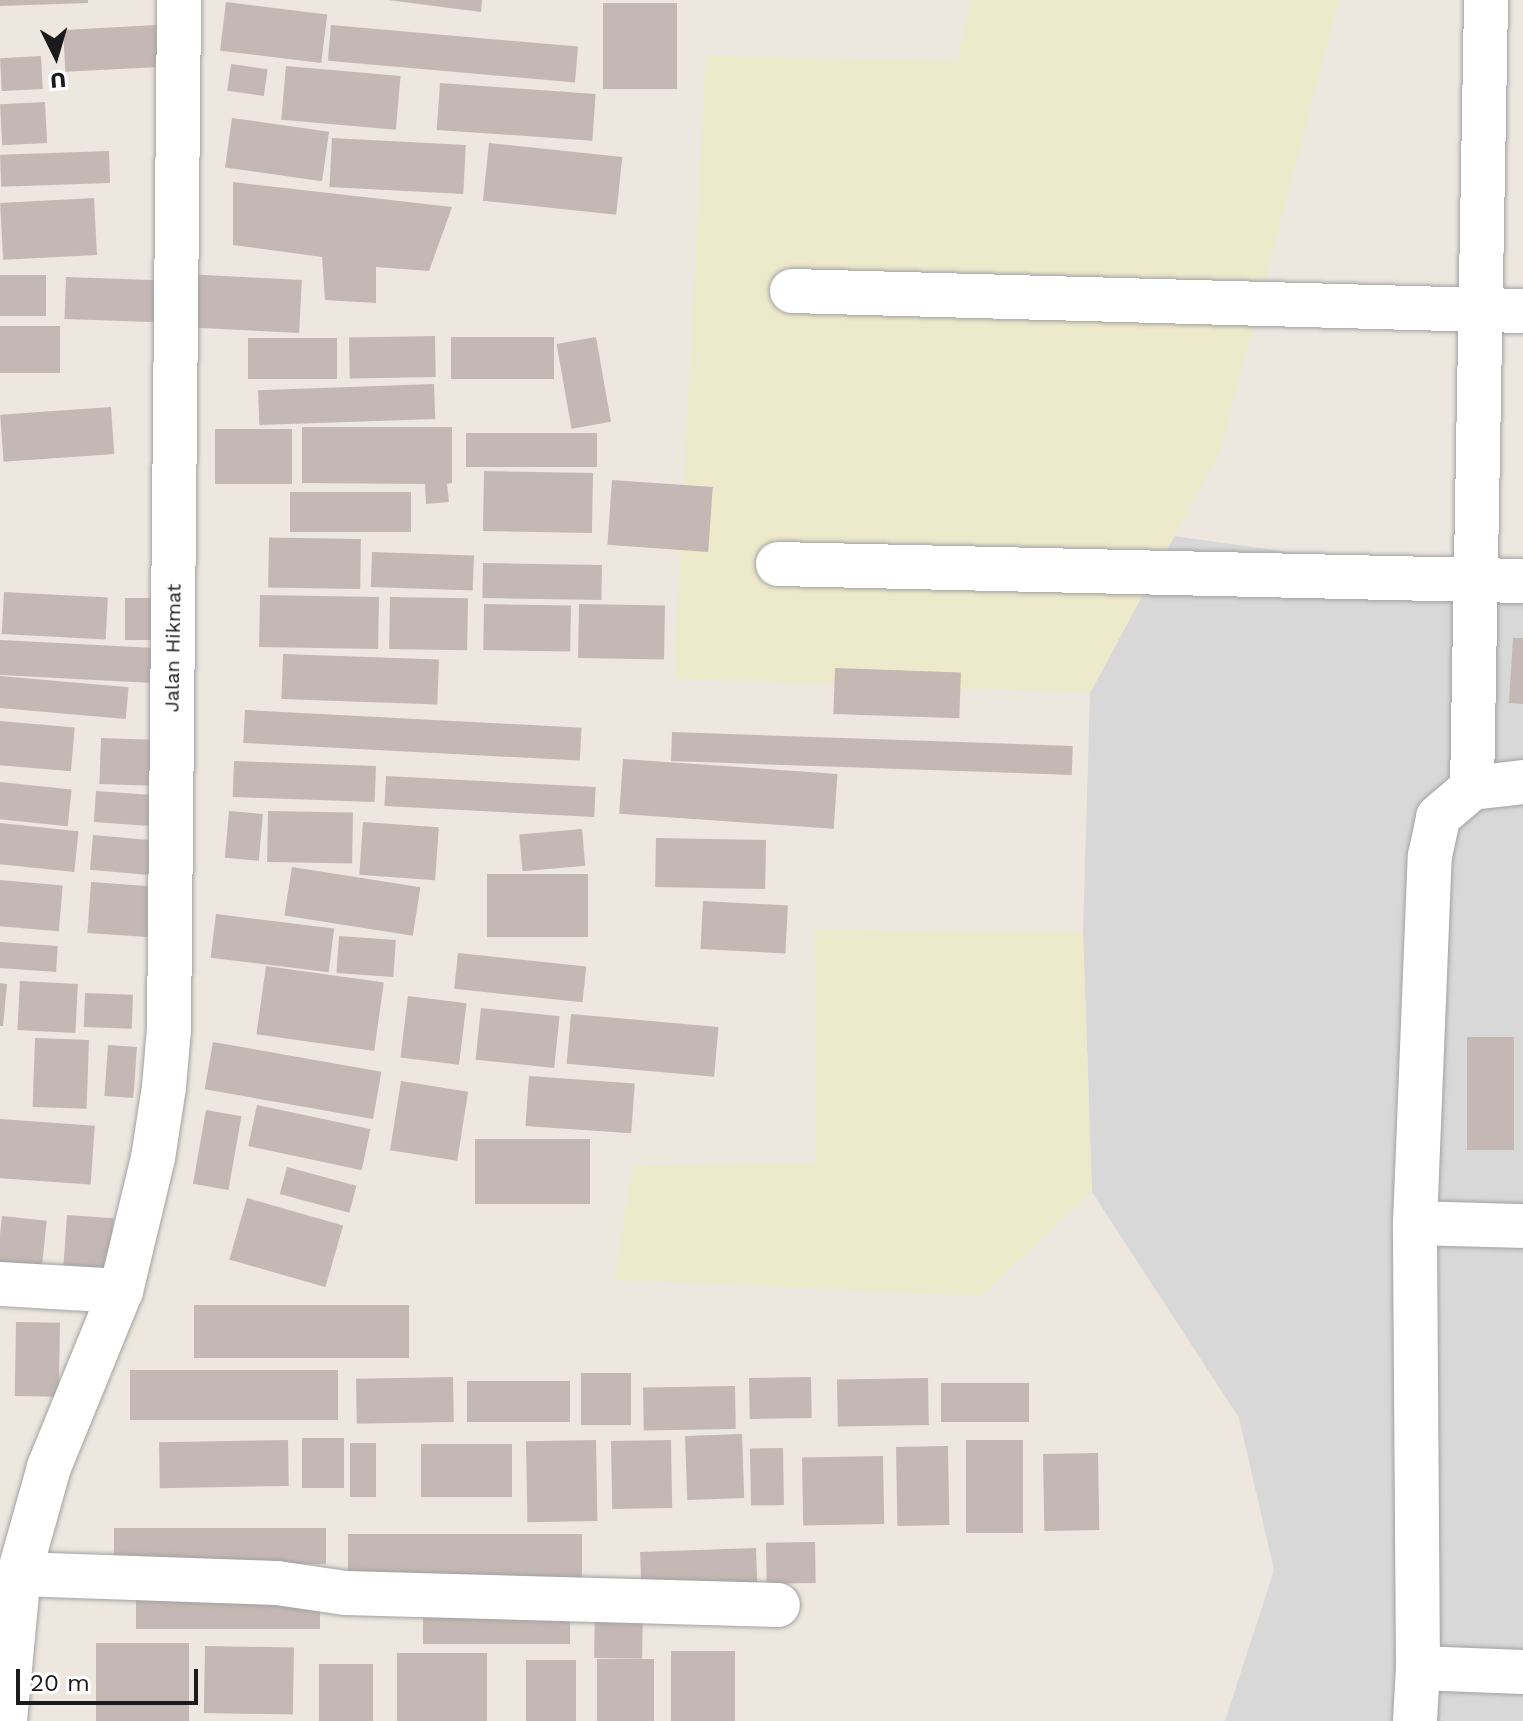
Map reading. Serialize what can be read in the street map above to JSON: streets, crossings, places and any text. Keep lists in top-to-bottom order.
{
  "streets": {
    "street": ["Jalan Hikmat"]
  },
  "scale_bar": "20 m",
  "north": "bottom"
}
